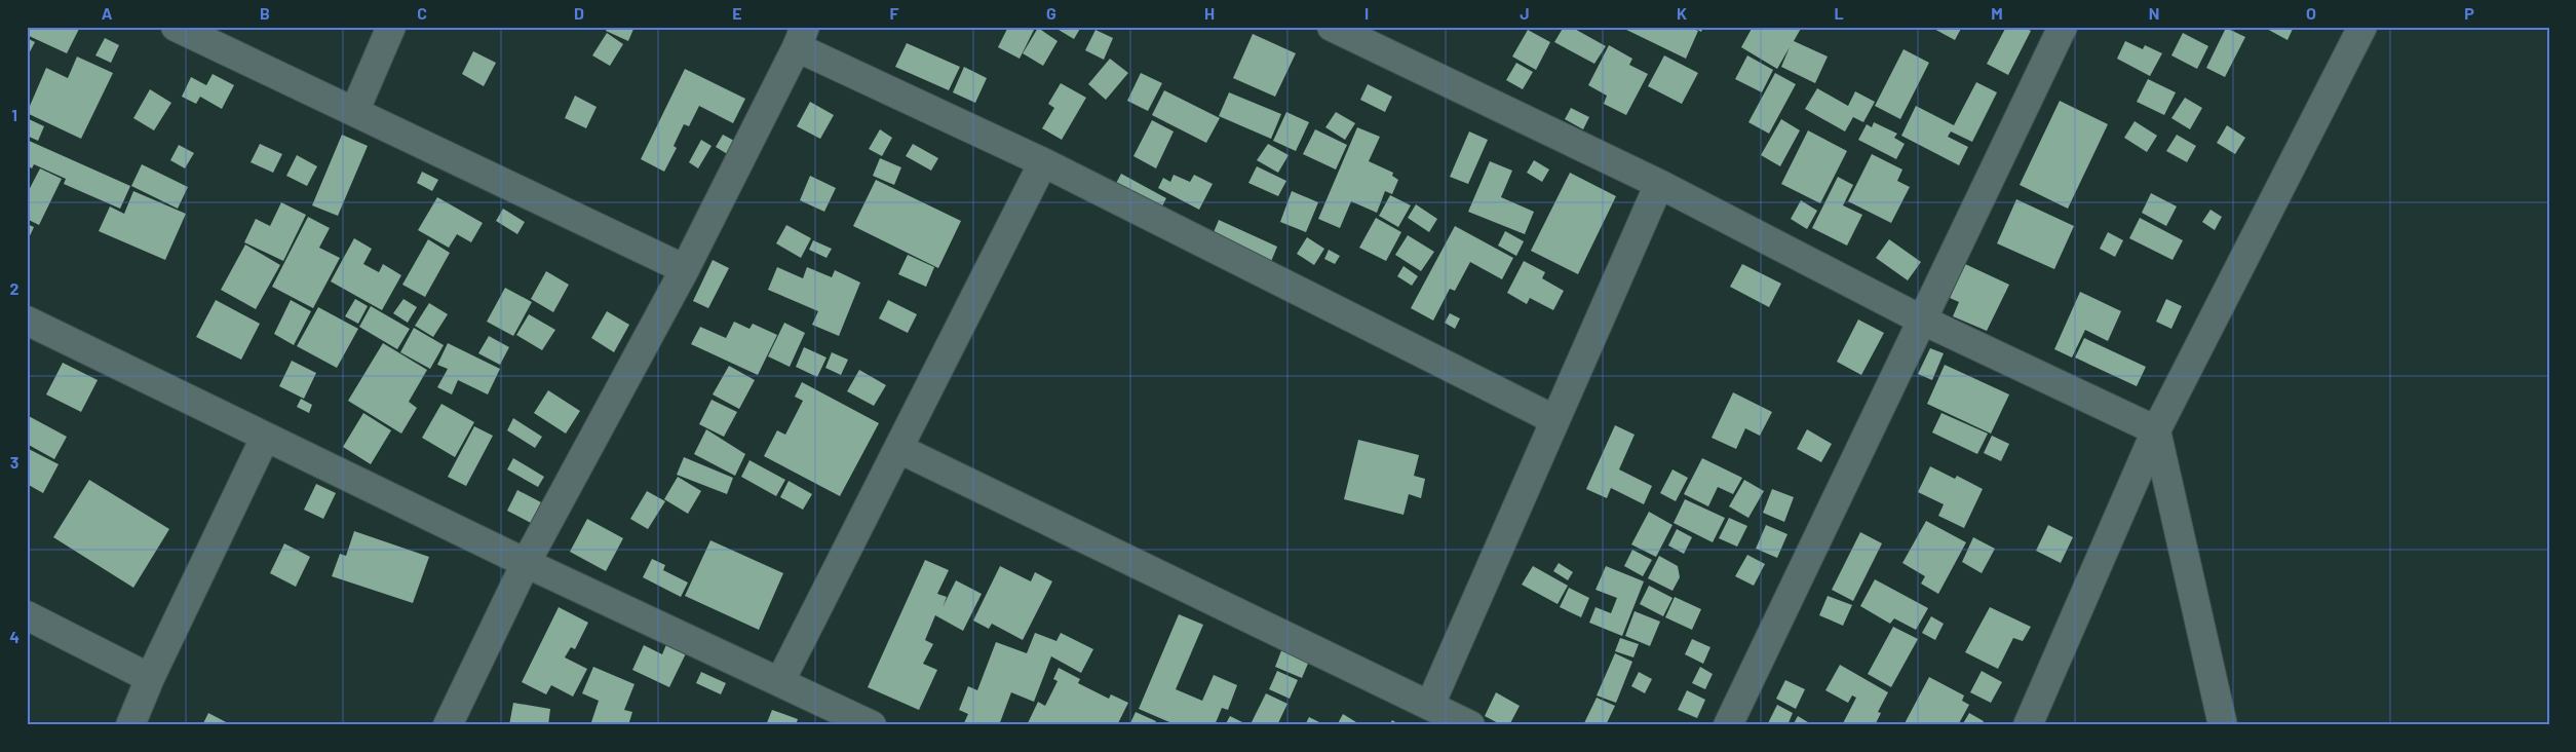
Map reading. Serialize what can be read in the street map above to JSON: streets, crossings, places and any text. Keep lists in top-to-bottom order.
{
  "grid": {
    "columns": [
      "A",
      "B",
      "C",
      "D",
      "E",
      "F",
      "G",
      "H",
      "I",
      "J",
      "K",
      "L",
      "M",
      "N",
      "O",
      "P"
    ],
    "rows": [
      "1",
      "2",
      "3",
      "4"
    ]
  }
}
